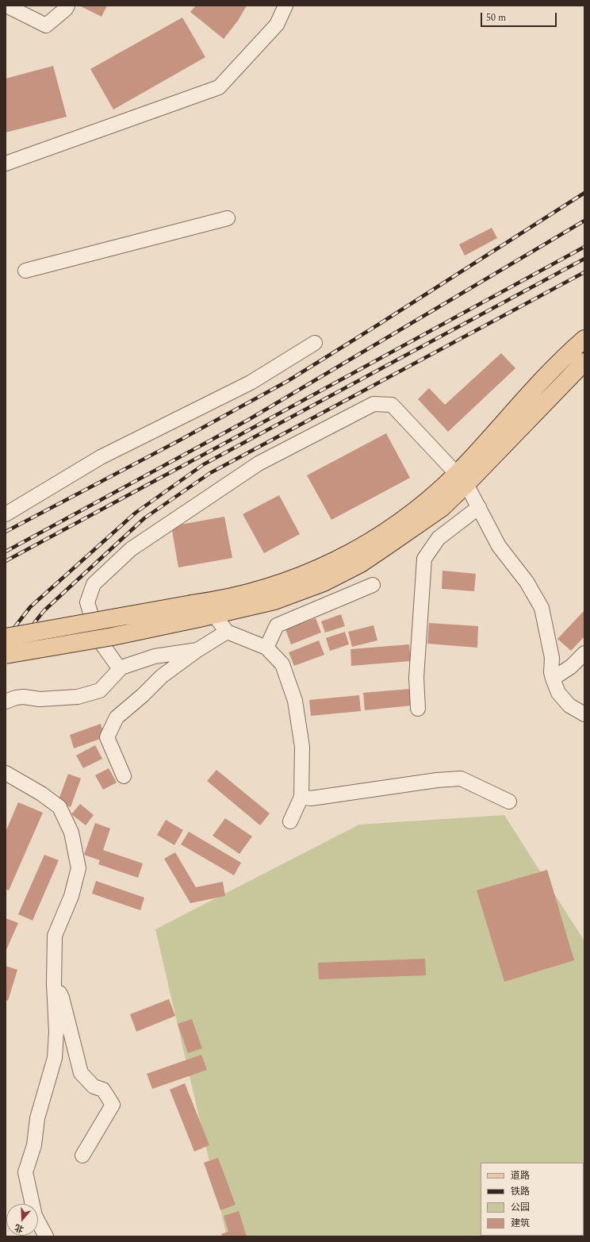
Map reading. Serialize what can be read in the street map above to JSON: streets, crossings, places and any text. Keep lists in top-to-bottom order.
{
  "legend": [
    "道路",
    "铁路",
    "公园",
    "建筑"
  ],
  "scale_bar": "50 m",
  "north": "bottom"
}
